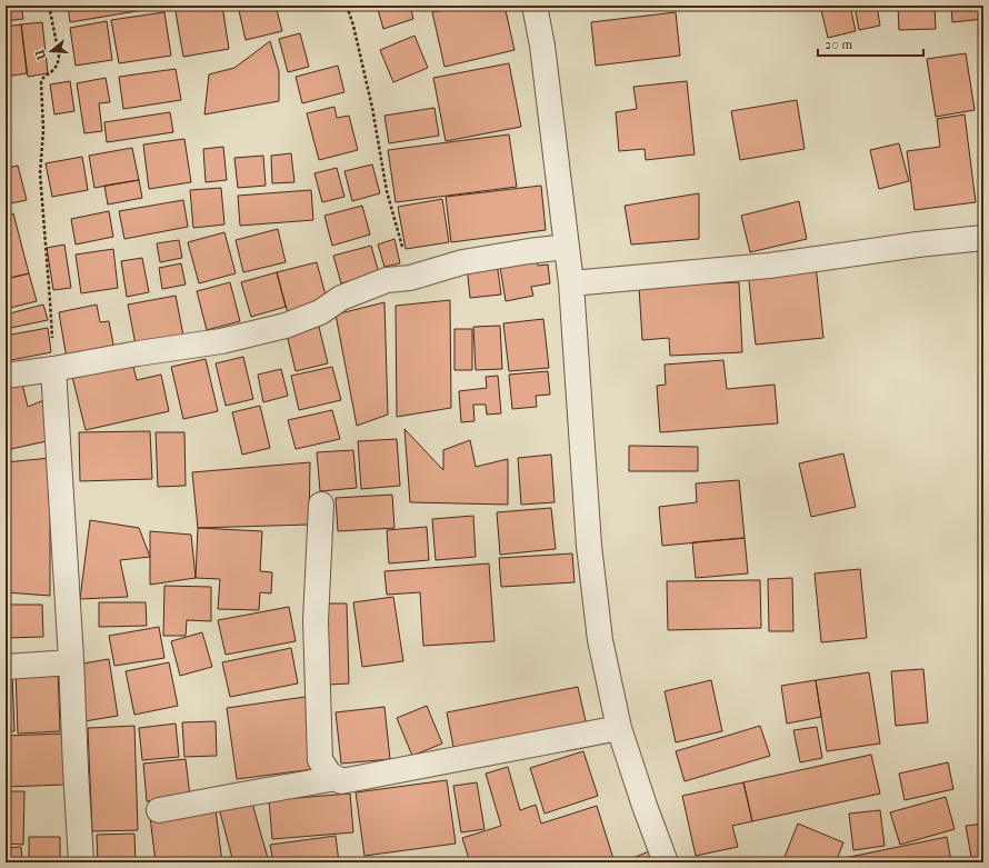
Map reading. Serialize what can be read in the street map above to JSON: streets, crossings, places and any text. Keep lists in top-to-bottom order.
{
  "scale_bar": "20 m",
  "north": "left"
}
